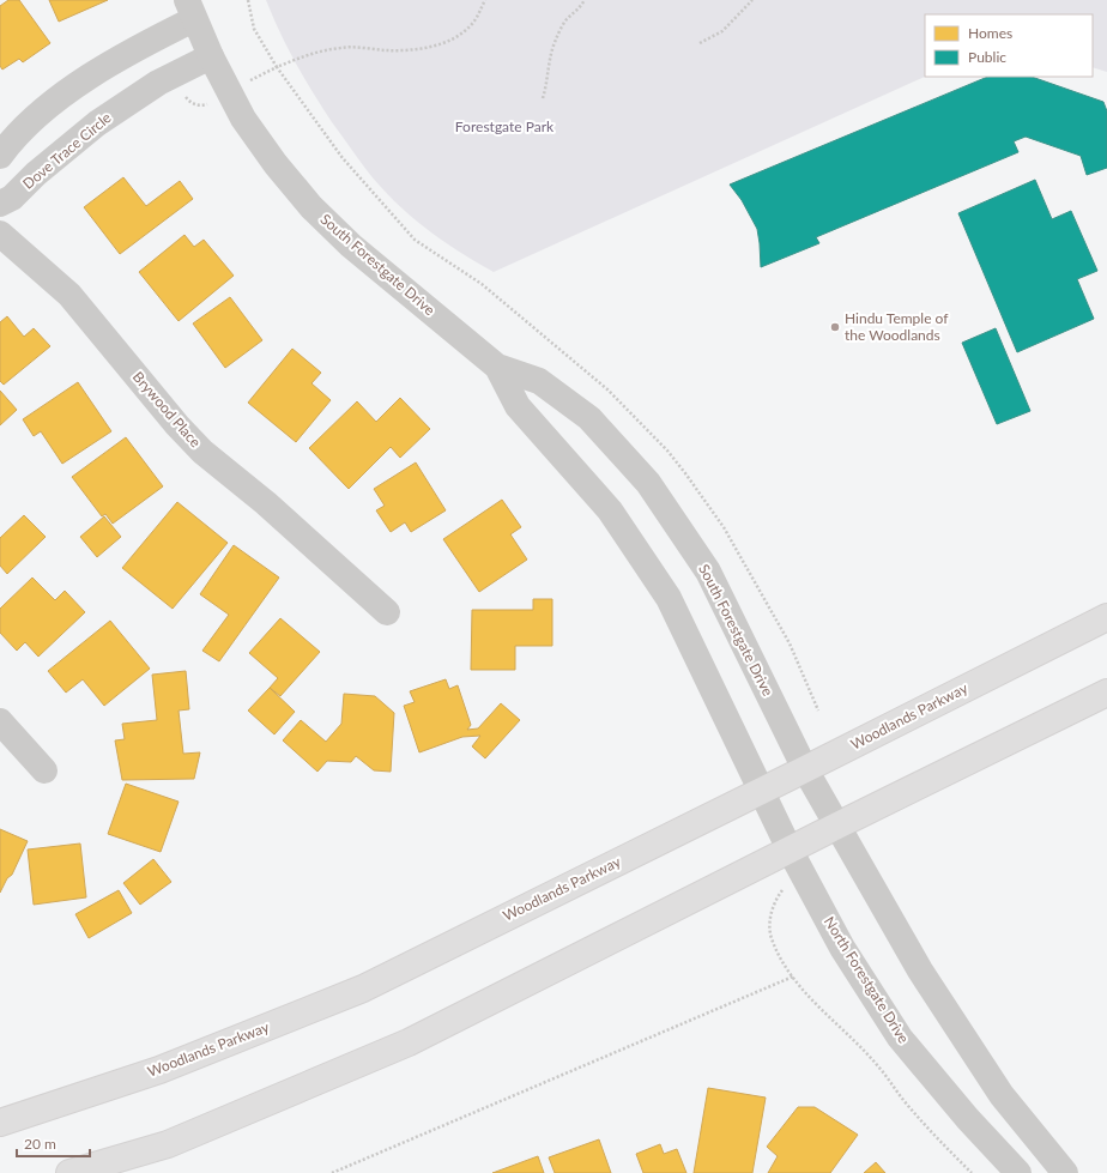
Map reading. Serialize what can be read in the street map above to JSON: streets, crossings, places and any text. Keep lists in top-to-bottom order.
{
  "streets": {
    "main road": ["Woodlands Parkway"],
    "street": [
      "Dove Trace Circle",
      "South Forestgate Drive",
      "Brywood Place",
      "North Forestgate Drive"
    ]
  },
  "crossings": [
    ["Dove Trace Circle", "South Forestgate Drive"],
    ["South Forestgate Drive", "Woodlands Parkway"],
    ["South Forestgate Drive", "North Forestgate Drive"],
    ["Woodlands Parkway", "North Forestgate Drive"]
  ],
  "parks": ["Forestgate Park"],
  "places": ["Hindu Temple of the Woodlands"],
  "legend": ["Homes", "Public"],
  "scale_bar": "20 m"
}
